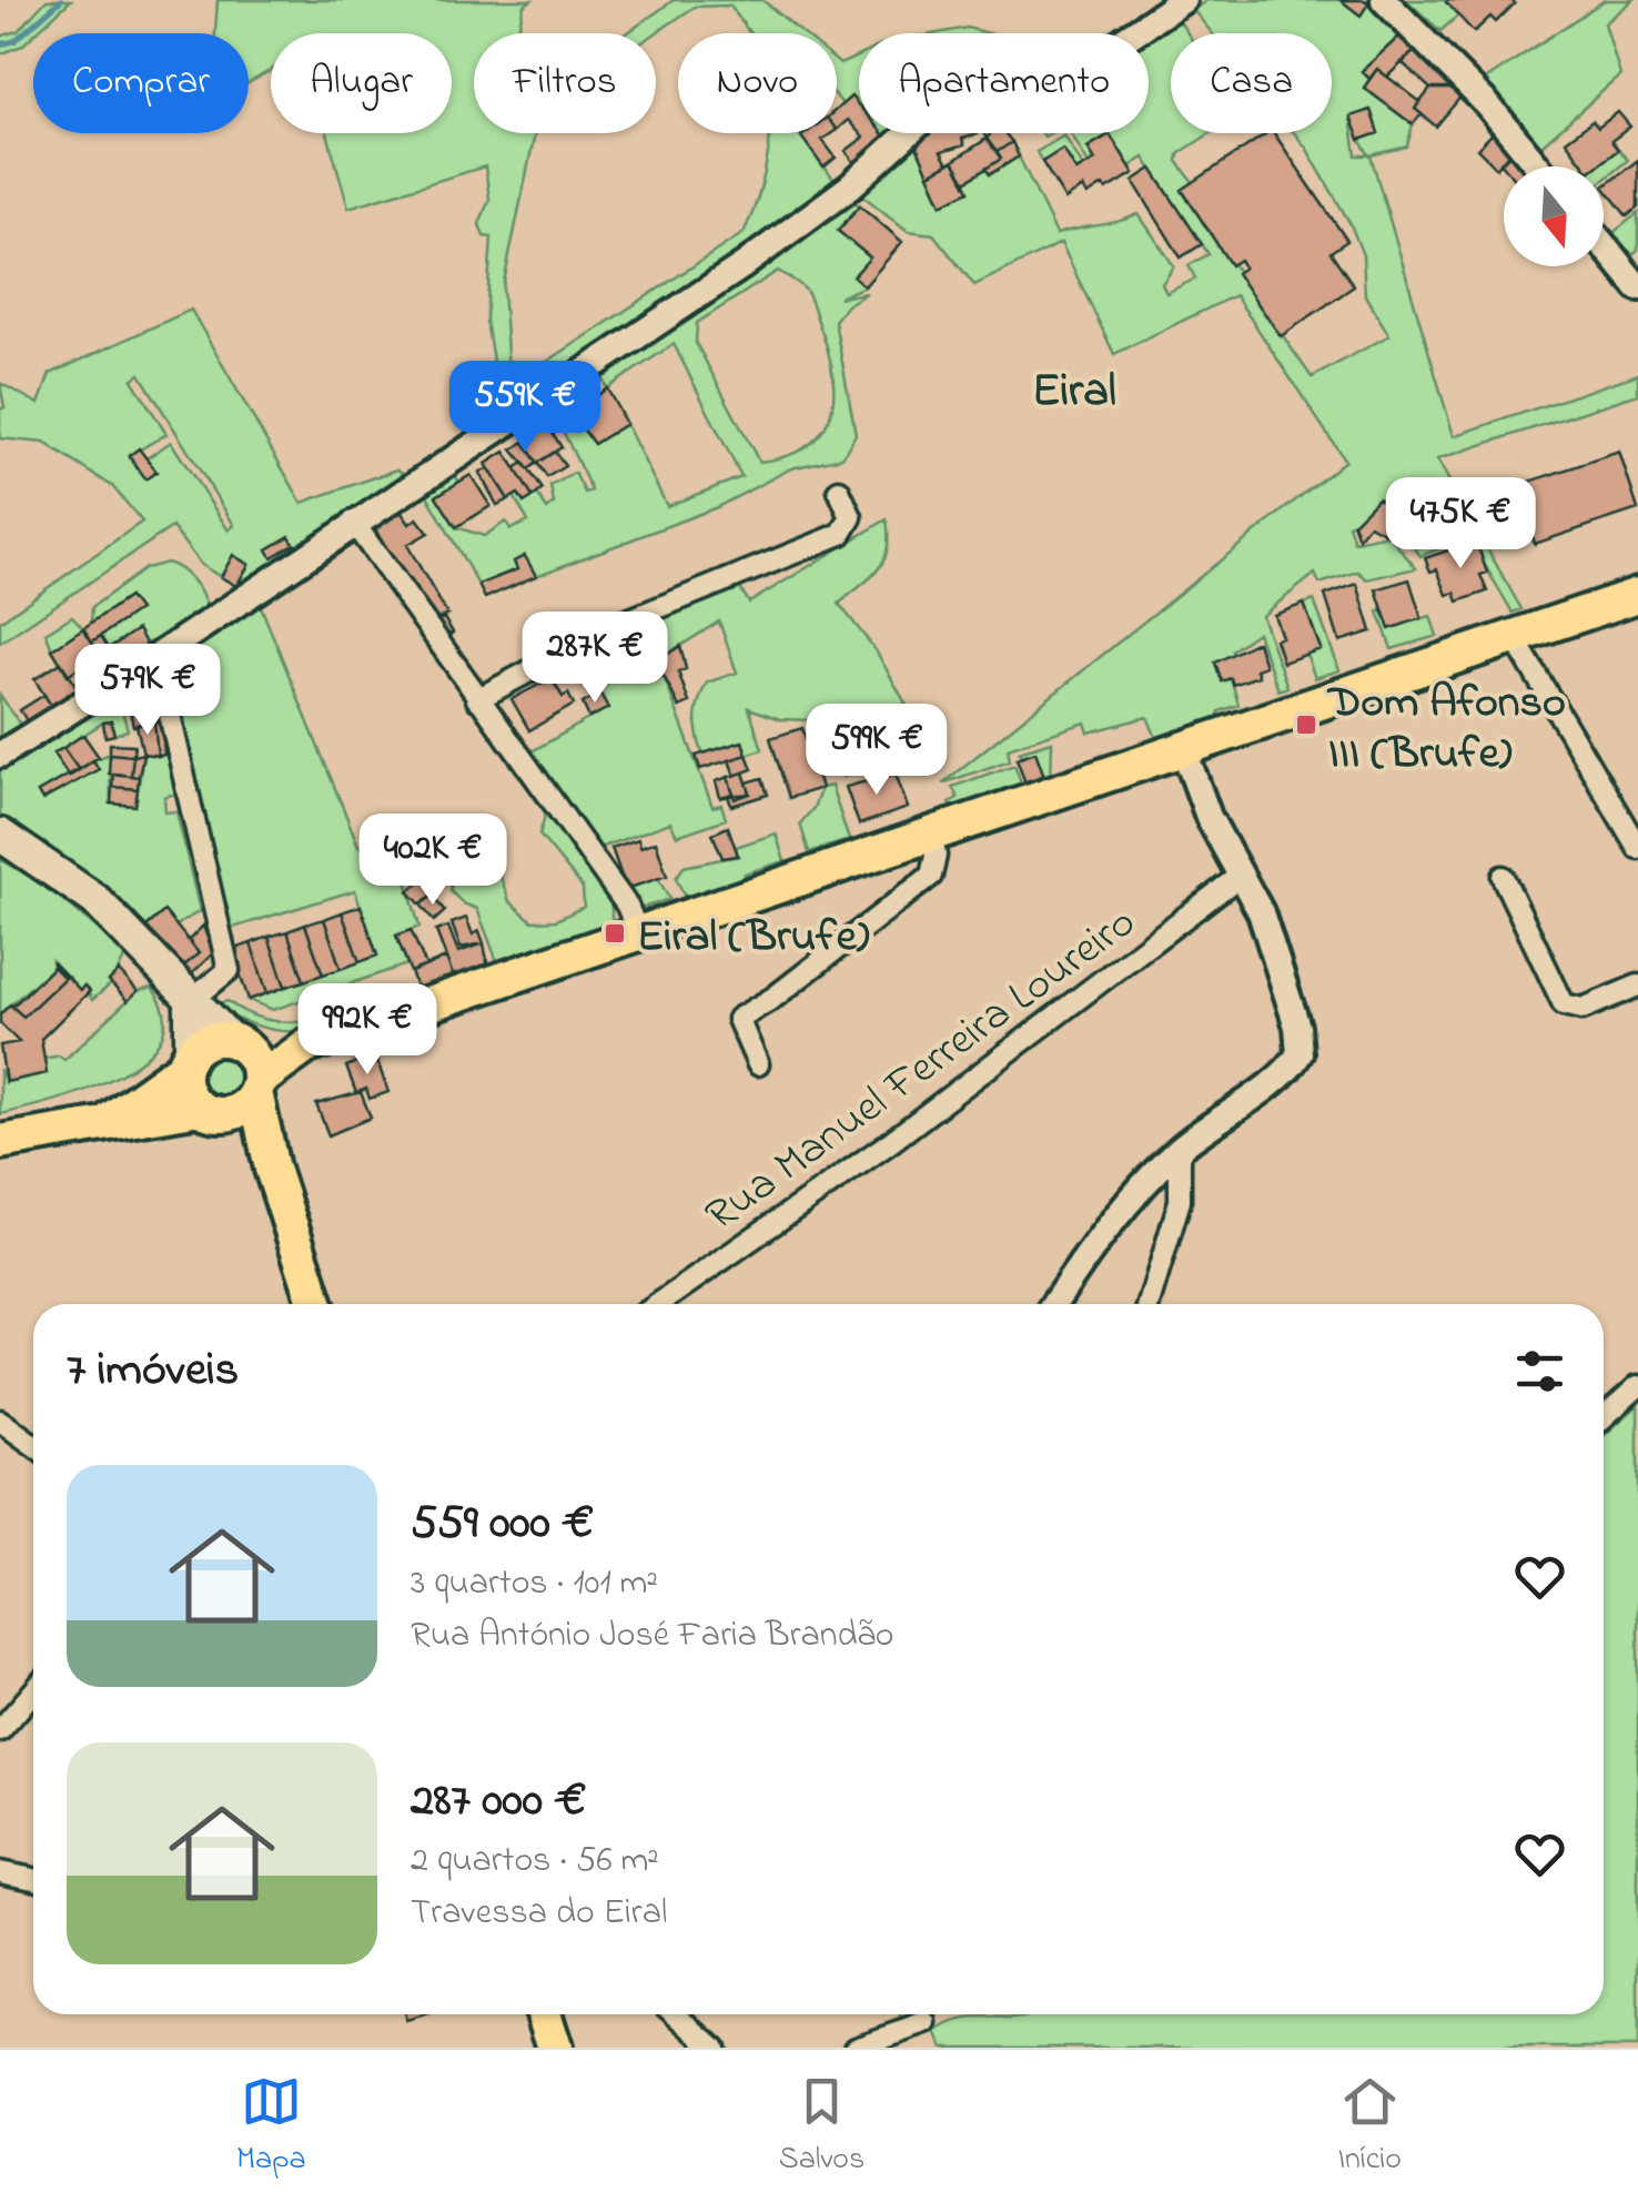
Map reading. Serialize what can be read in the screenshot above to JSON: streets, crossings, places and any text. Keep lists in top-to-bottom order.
{
  "streets": {
    "street": ["Rua Manuel Ferreira Loureiro"]
  },
  "districts": ["Eiral"],
  "places": {
    "transit": ["Dom Afonso III (Brufe)", "Eiral (Brufe)"]
  },
  "north": "bottom",
  "page": {
    "chip": [
      "Comprar",
      "Alugar",
      "Filtros",
      "Novo",
      "Apartamento",
      "Casa"
    ],
    "price": [
      "559K €",
      "475K €",
      "287K €",
      "579K €",
      "599K €",
      "402K €",
      "992K €"
    ],
    "heading": "7 imóveis",
    "list": [
      {
        "name": "559 000 €",
        "note": "3 quartos · 101 m² · Rua António José Faria Brandão"
      },
      {
        "name": "287 000 €",
        "note": "2 quartos · 56 m² · Travessa do Eiral"
      }
    ],
    "tabs": ["Mapa", "Salvos", "Início"]
  }
}
